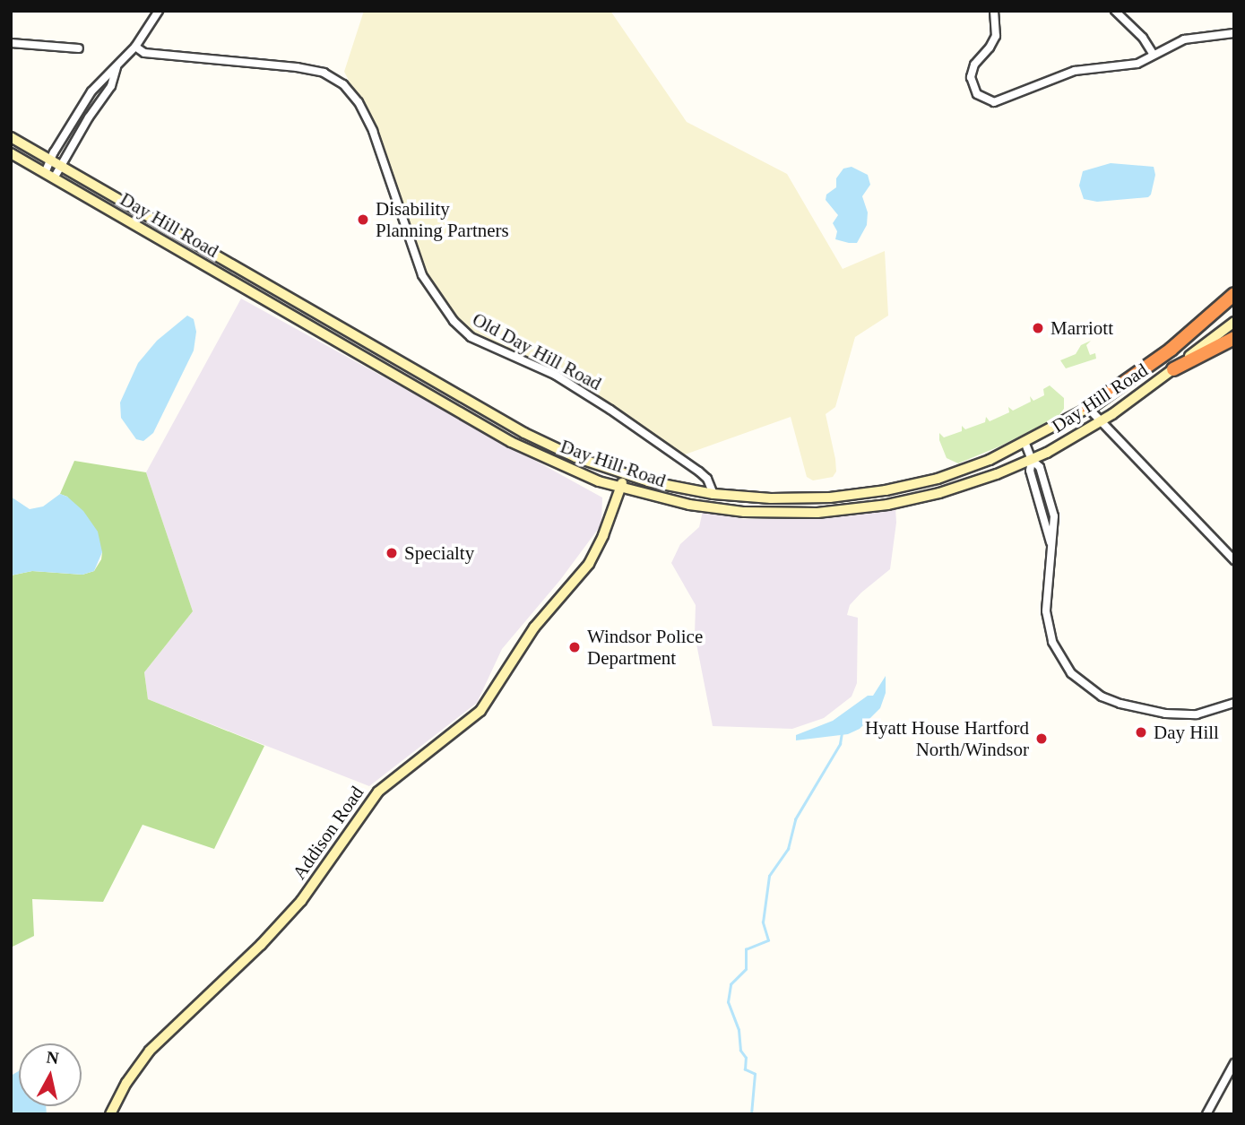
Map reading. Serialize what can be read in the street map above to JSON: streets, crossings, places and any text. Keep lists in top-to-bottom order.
{
  "streets": {
    "main road": ["Day Hill Road", "Addison Road"],
    "street": ["Old Day Hill Road"]
  },
  "crossings": [
    ["Day Hill Road", "Old Day Hill Road"],
    ["Day Hill Road", "Addison Road"]
  ],
  "places": [
    "Disability Planning Partners",
    "Marriott",
    "Specialty",
    "Windsor Police Department",
    "Day Hill",
    "Hyatt House Hartford North/Windsor"
  ],
  "north": "top"
}
